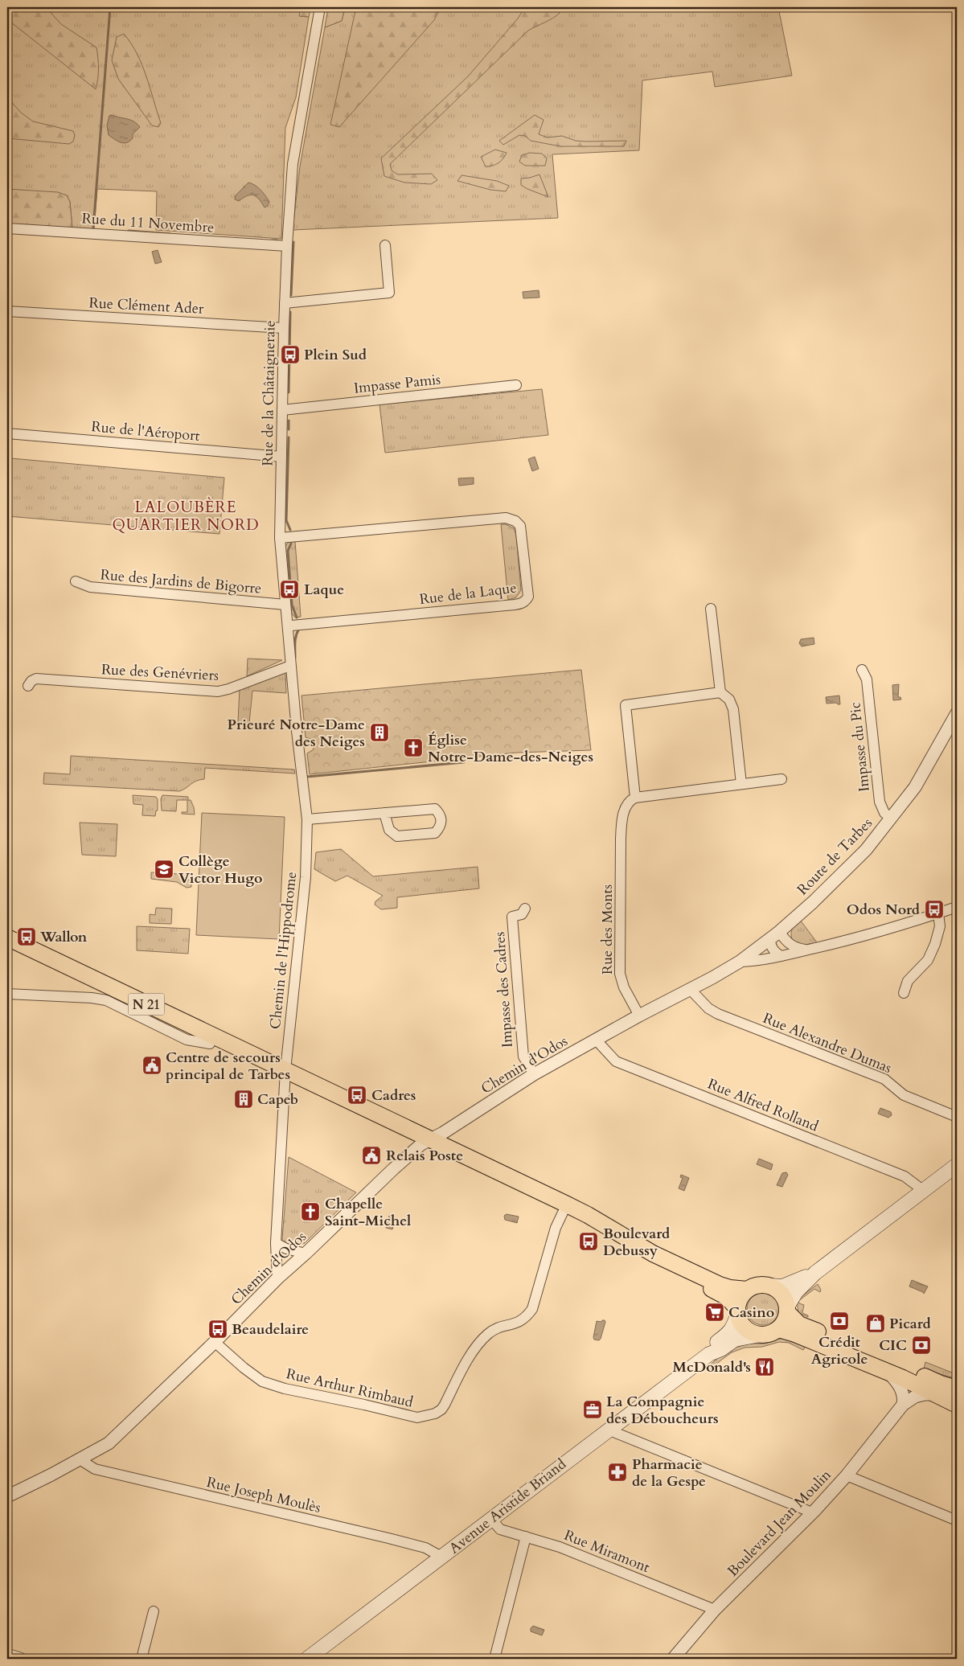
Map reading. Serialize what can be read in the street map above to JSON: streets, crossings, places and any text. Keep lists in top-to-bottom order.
{
  "streets": {
    "main road": ["N 21", "Avenue Aristide Briand"],
    "street": [
      "Rue du 11 Novembre",
      "Rue Clément Ader",
      "Impasse Pamis",
      "Rue de la Châtaigneraie",
      "Rue de l'Aéroport",
      "Rue des Jardins de Bigorre",
      "Rue de la Laque",
      "Rue des Genévriers",
      "Impasse du Pic",
      "Route de Tarbes",
      "Rue des Monts",
      "Chemin de l'Hippodrome",
      "Impasse des Cadres",
      "Rue Alexandre Dumas",
      "Chemin d'Odos",
      "Rue Alfred Rolland",
      "Rue Arthur Rimbaud",
      "Rue Joseph Moulès",
      "Boulevard Jean Moulin",
      "Rue Miramont"
    ]
  },
  "crossings": [
    ["Rue du 11 Novembre", "Rue de la Châtaigneraie"],
    ["Rue Clément Ader", "Rue de la Châtaigneraie"],
    ["Impasse Pamis", "Rue de la Châtaigneraie"],
    ["Rue de la Châtaigneraie", "Rue de l'Aéroport"],
    ["Rue de la Châtaigneraie", "Rue des Jardins de Bigorre"],
    ["Rue de la Châtaigneraie", "Rue de la Laque"],
    ["Rue de la Châtaigneraie", "Rue des Genévriers"],
    ["Rue de la Châtaigneraie", "Chemin de l'Hippodrome"],
    ["Impasse du Pic", "Route de Tarbes"],
    ["Route de Tarbes", "Rue Alexandre Dumas"],
    ["Route de Tarbes", "Chemin d'Odos"],
    ["Rue des Monts", "Chemin d'Odos"],
    ["Chemin de l'Hippodrome", "N 21"],
    ["Chemin de l'Hippodrome", "Chemin d'Odos"],
    ["Impasse des Cadres", "Chemin d'Odos"],
    ["N 21", "Chemin d'Odos"],
    ["N 21", "Rue Arthur Rimbaud"],
    ["N 21", "Avenue Aristide Briand"],
    ["Rue Alexandre Dumas", "Chemin d'Odos"],
    ["Chemin d'Odos", "Rue Alfred Rolland"],
    ["Chemin d'Odos", "Rue Arthur Rimbaud"],
    ["Chemin d'Odos", "Rue Joseph Moulès"],
    ["Rue Joseph Moulès", "Avenue Aristide Briand"],
    ["Avenue Aristide Briand", "Rue Miramont"],
    ["Boulevard Jean Moulin", "Rue Miramont"]
  ],
  "districts": ["LALOUBÈRE QUARTIER NORD"],
  "places": {
    "bus stop": [
      "Plein Sud",
      "Laque",
      "Odos Nord",
      "Wallon",
      "Cadres",
      "Boulevard Debussy",
      "Beaudelaire"
    ],
    "building": ["Prieuré Notre-Dame des Neiges", "Capeb"],
    "church": ["Église Notre-Dame-des-Neiges", "Chapelle Saint-Michel"],
    "school or university": ["Collège Victor Hugo"],
    "public building": ["Centre de secours principal de Tarbes", "Relais Poste"],
    "supermarket": ["Casino"],
    "bank": ["Crédit Agricole", "CIC"],
    "shop": ["Picard"],
    "restaurant": ["McDonald's"],
    "office": ["La Compagnie des Déboucheurs"],
    "pharmacy": ["Pharmacie de la Gespe"]
  }
}
